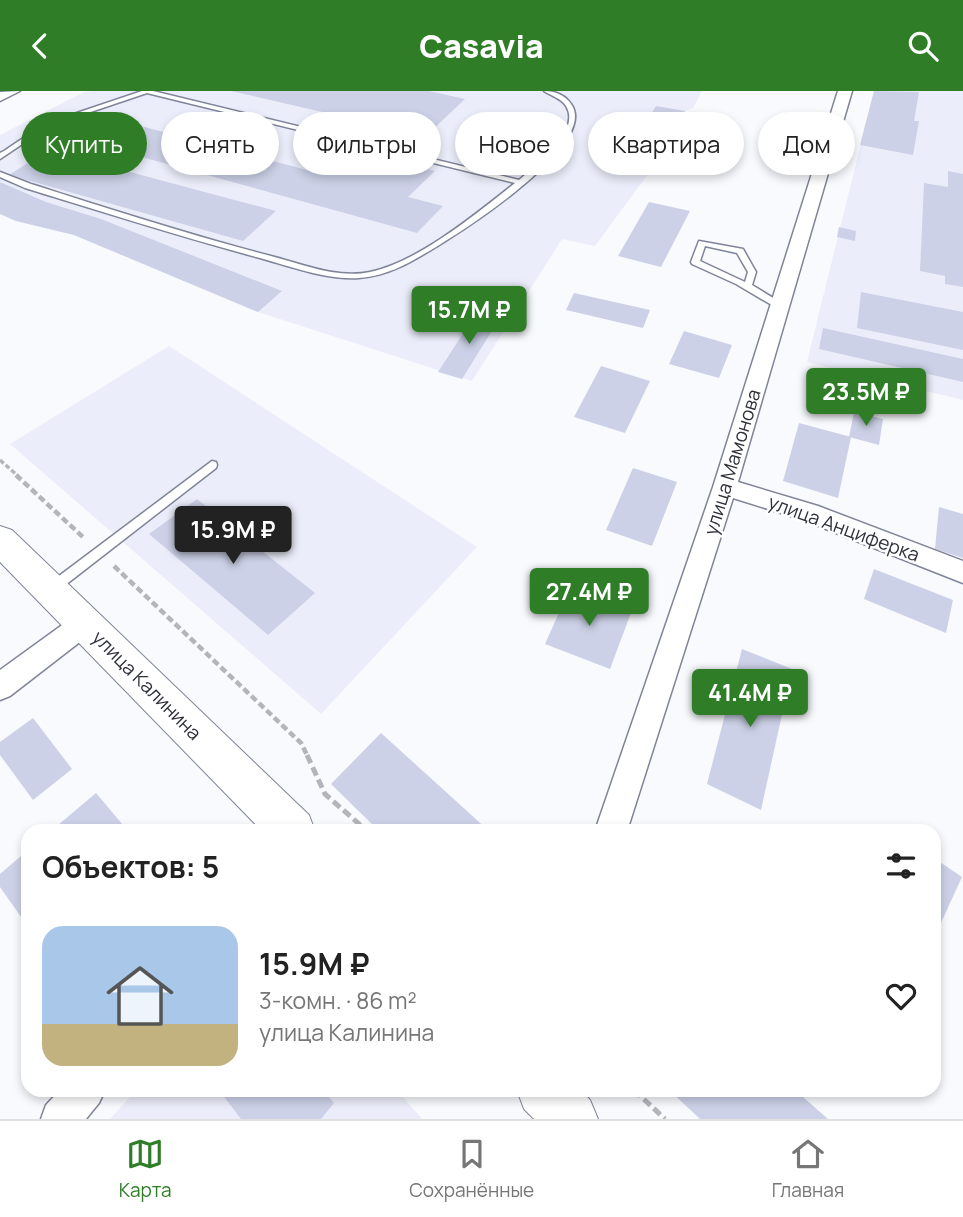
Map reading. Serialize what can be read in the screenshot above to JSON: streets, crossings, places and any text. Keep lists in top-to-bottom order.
{
  "streets": {
    "main road": ["улица Калинина"],
    "street": ["улица Мамонова", "улица Анциферка"]
  },
  "crossings": [
    ["улица Мамонова", "улица Анциферка"]
  ],
  "page": {
    "header": "Casavia",
    "chip": [
      "Купить",
      "Снять",
      "Фильтры",
      "Новое",
      "Квартира",
      "Дом"
    ],
    "price": [
      "15.7M ₽",
      "23.5M ₽",
      "15.9M ₽",
      "27.4M ₽",
      "41.4M ₽"
    ],
    "heading": "Объектов: 5",
    "list": [
      {
        "name": "15.9M ₽",
        "note": "3-комн. · 86 m² · улица Калинина"
      }
    ],
    "tabs": ["Карта", "Сохранённые", "Главная"]
  }
}
